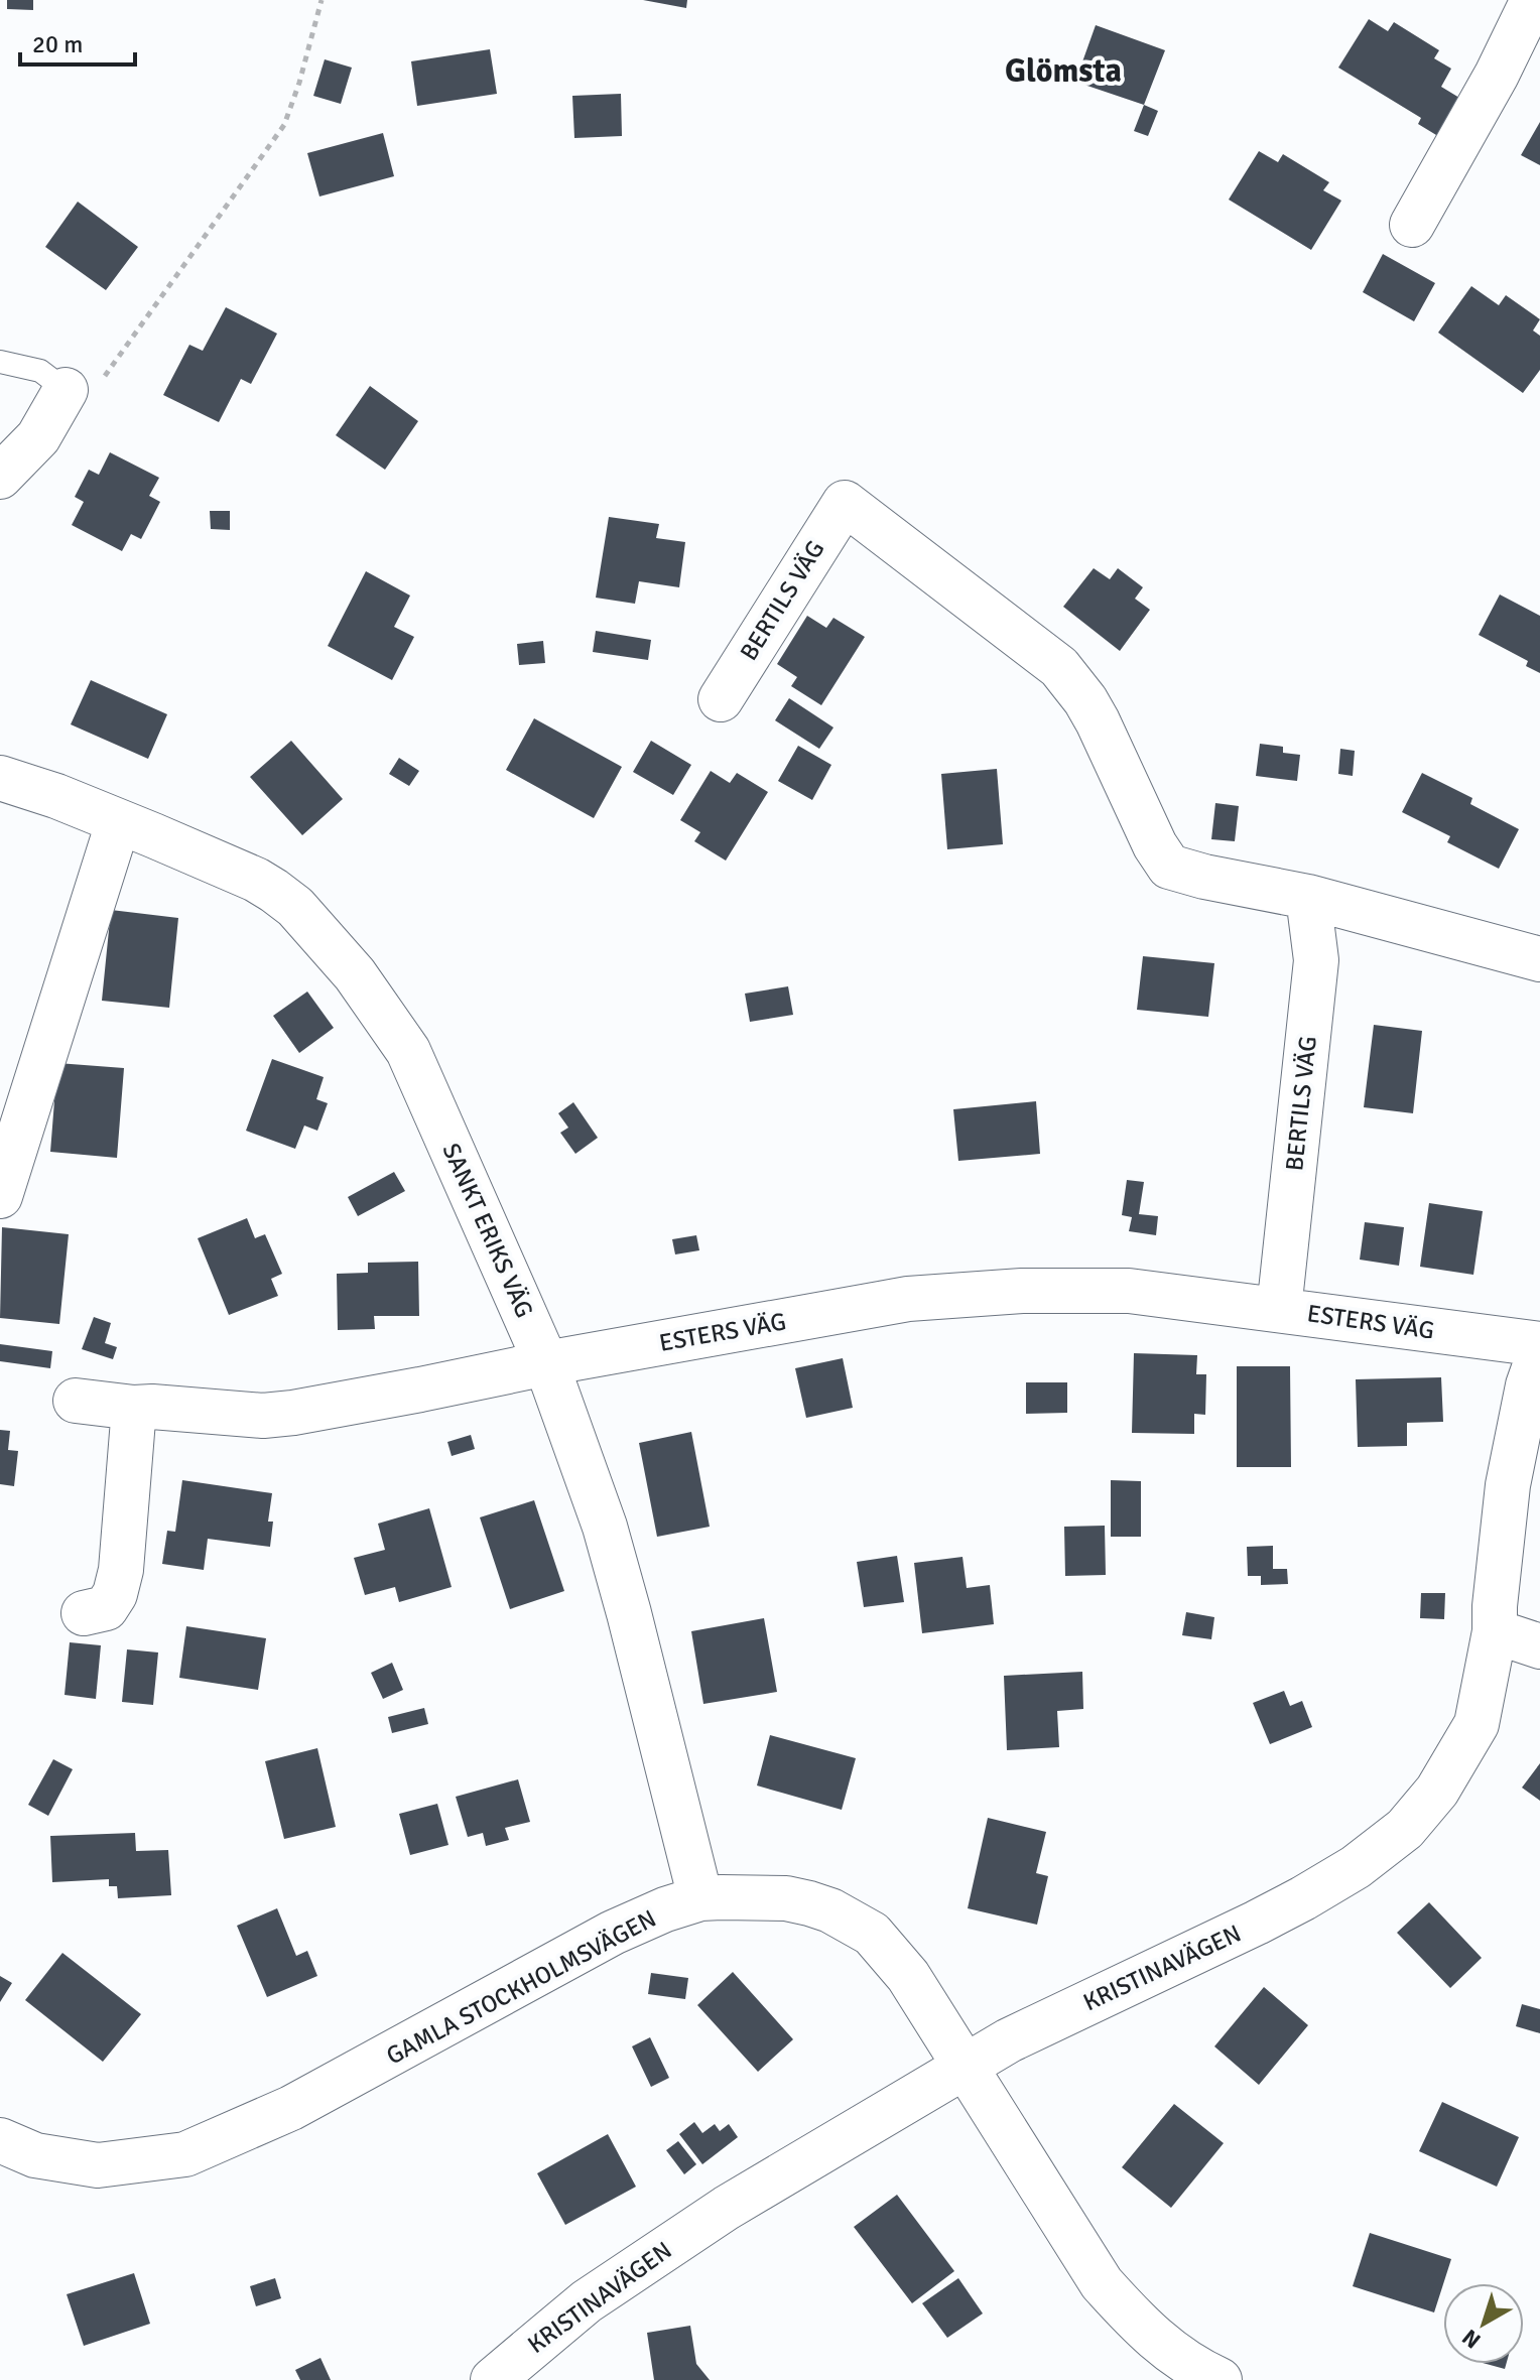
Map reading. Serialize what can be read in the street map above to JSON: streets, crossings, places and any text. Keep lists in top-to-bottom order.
{
  "streets": {
    "street": [
      "BERTILS VÄG",
      "SANKT ERIKS VÄG",
      "ESTERS VÄG",
      "KRISTINAVÄGEN",
      "GAMLA STOCKHOLMSVÄGEN"
    ]
  },
  "crossings": [
    ["BERTILS VÄG", "ESTERS VÄG"],
    ["SANKT ERIKS VÄG", "ESTERS VÄG"],
    ["SANKT ERIKS VÄG", "GAMLA STOCKHOLMSVÄGEN"],
    ["KRISTINAVÄGEN", "GAMLA STOCKHOLMSVÄGEN"]
  ],
  "districts": ["Glömsta"],
  "scale_bar": "20 m",
  "north": "bottom left"
}
